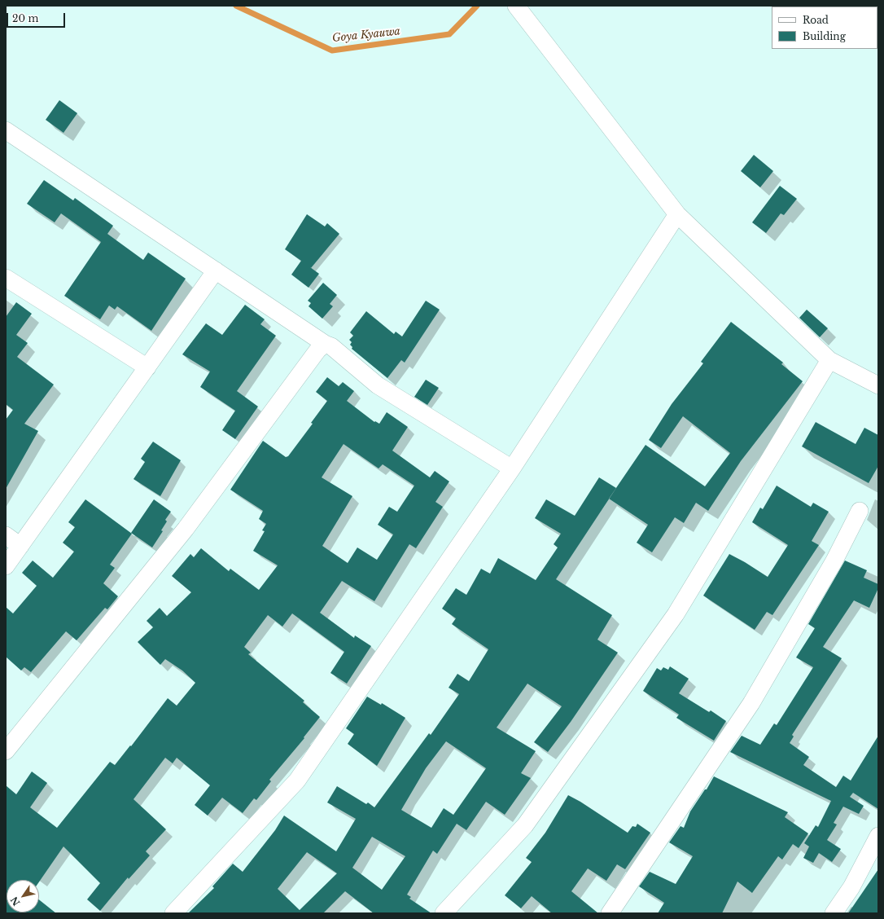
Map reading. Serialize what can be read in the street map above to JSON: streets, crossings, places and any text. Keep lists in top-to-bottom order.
{
  "water": ["Goya Kyauwa"],
  "legend": ["Road", "Building"],
  "scale_bar": "20 m",
  "north": "bottom left"
}
